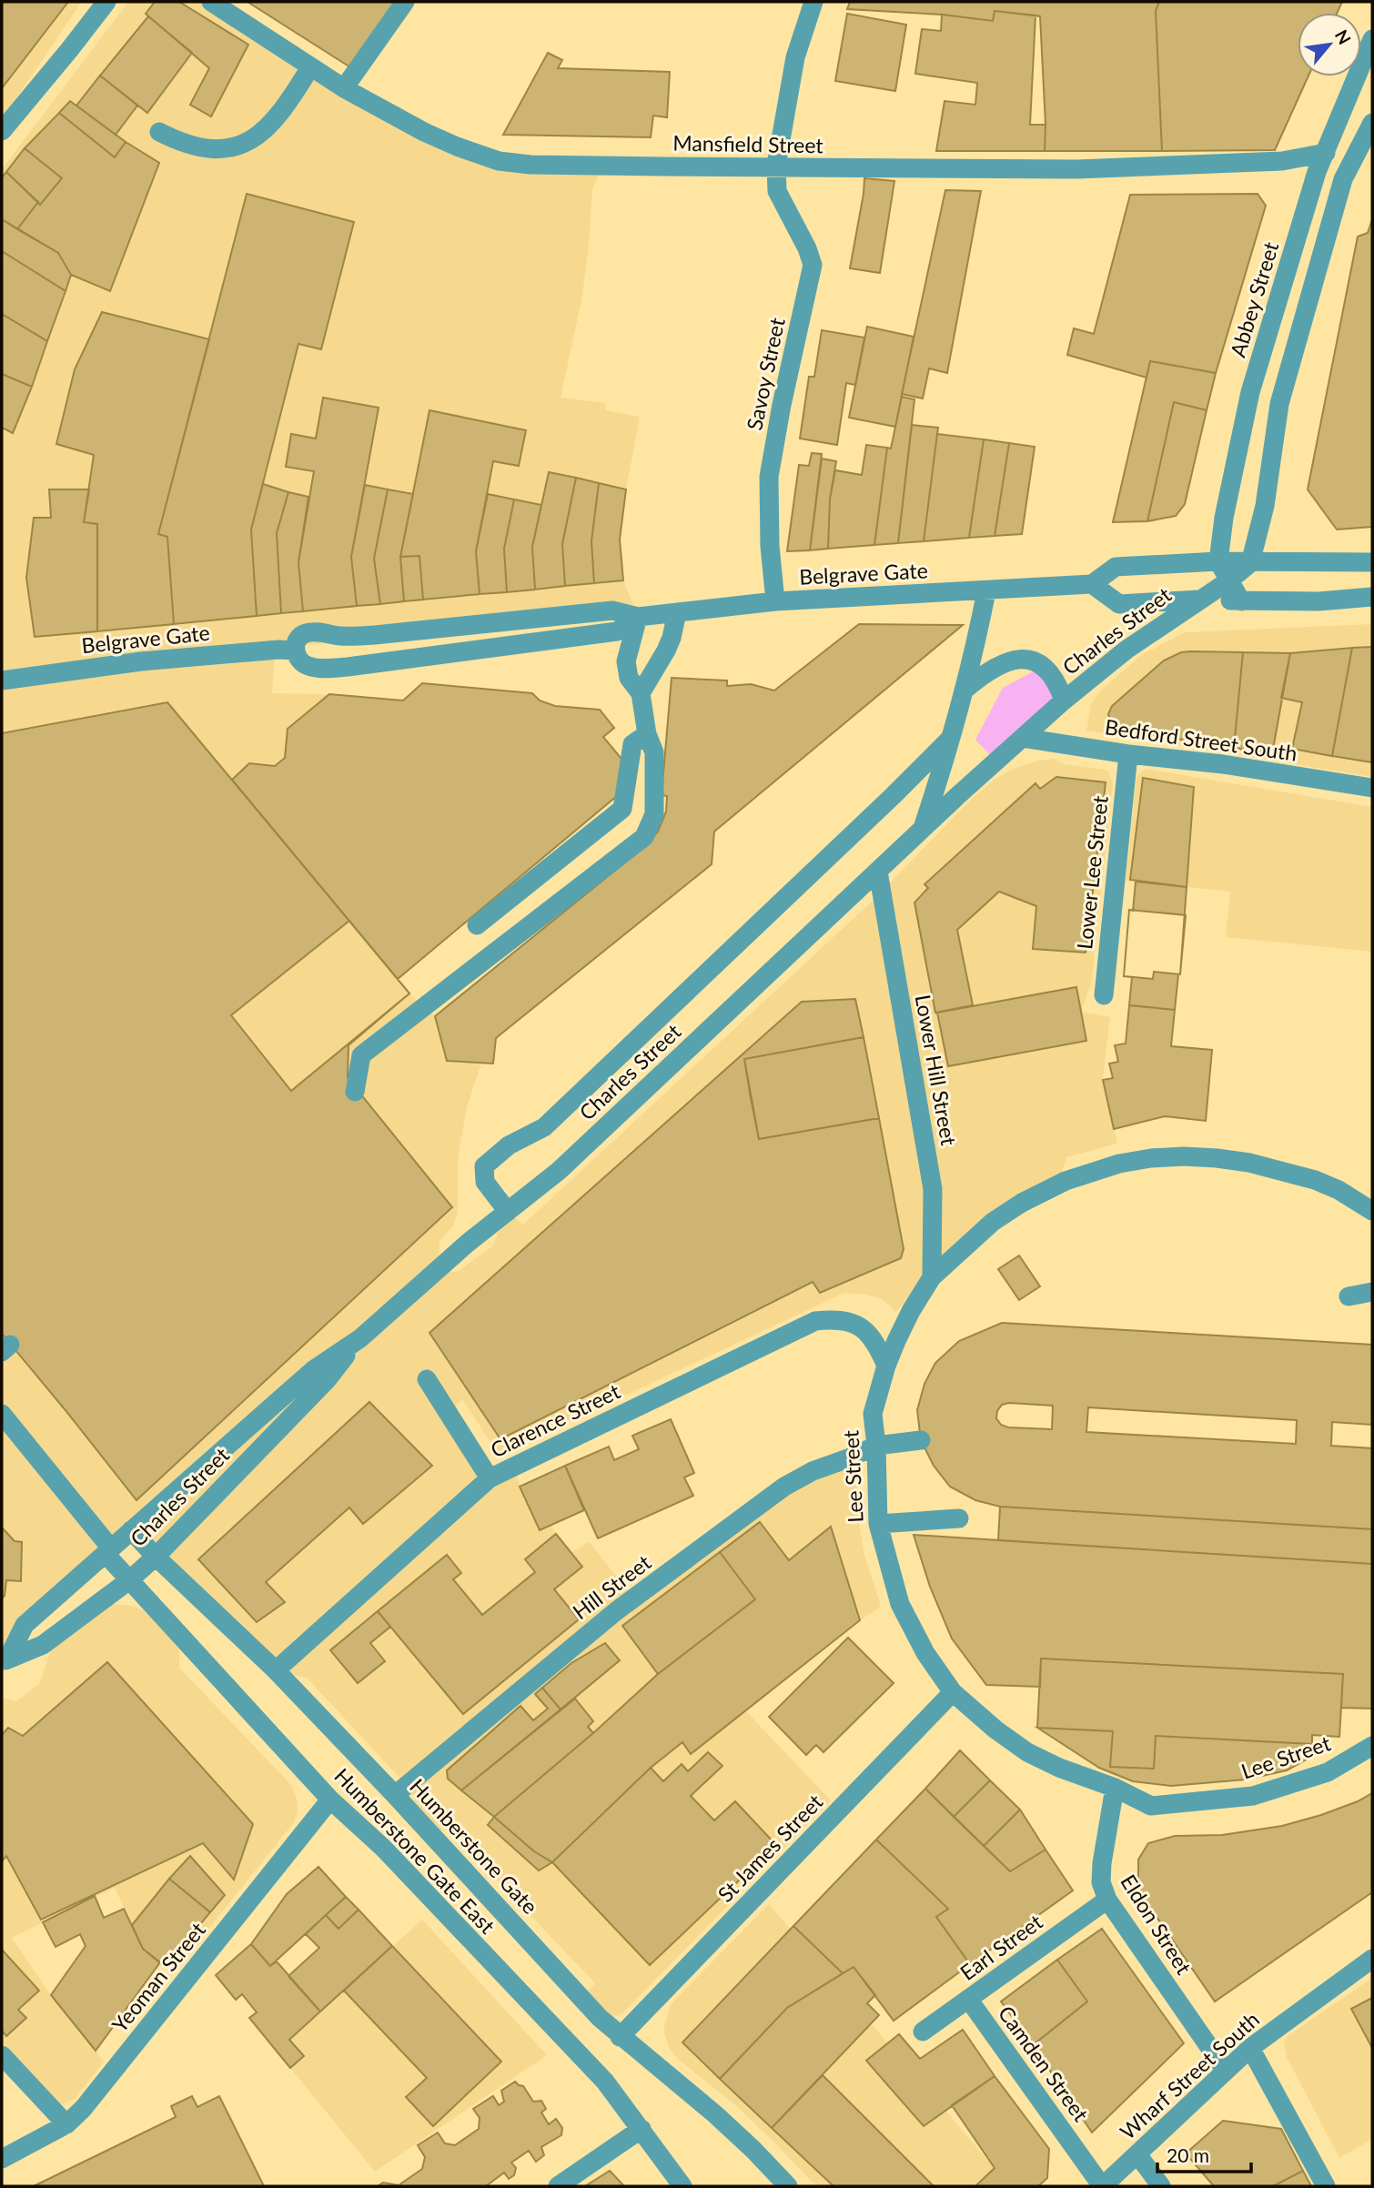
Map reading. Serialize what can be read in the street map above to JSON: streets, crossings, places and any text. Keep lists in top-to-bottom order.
{
  "streets": {
    "street": [
      "Mansfield Street",
      "Abbey Street",
      "Savoy Street",
      "Belgrave Gate",
      "Charles Street",
      "Bedford Street South",
      "Lower Lee Street",
      "Lower Hill Street",
      "Clarence Street",
      "Lee Street",
      "Hill Street",
      "Humberstone Gate",
      "St James Street",
      "Humberstone Gate East",
      "Eldon Street",
      "Earl Street",
      "Yeoman Street",
      "Camden Street",
      "Wharf Street South"
    ]
  },
  "crossings": [
    ["Mansfield Street", "Abbey Street"],
    ["Mansfield Street", "Savoy Street"],
    ["Abbey Street", "Belgrave Gate"],
    ["Savoy Street", "Belgrave Gate"],
    ["Belgrave Gate", "Charles Street"],
    ["Charles Street", "Bedford Street South"],
    ["Charles Street", "Lower Hill Street"],
    ["Charles Street", "Humberstone Gate"],
    ["Charles Street", "Humberstone Gate East"],
    ["Bedford Street South", "Lower Lee Street"],
    ["Lower Hill Street", "Lee Street"],
    ["Clarence Street", "Lee Street"],
    ["Clarence Street", "Humberstone Gate"],
    ["Lee Street", "Hill Street"],
    ["Lee Street", "St James Street"],
    ["Lee Street", "Eldon Street"],
    ["Hill Street", "Humberstone Gate"],
    ["Humberstone Gate", "St James Street"],
    ["Humberstone Gate East", "Yeoman Street"],
    ["Eldon Street", "Earl Street"],
    ["Eldon Street", "Wharf Street South"],
    ["Earl Street", "Camden Street"],
    ["Camden Street", "Wharf Street South"]
  ],
  "scale_bar": "20 m",
  "north": "top right"
}
